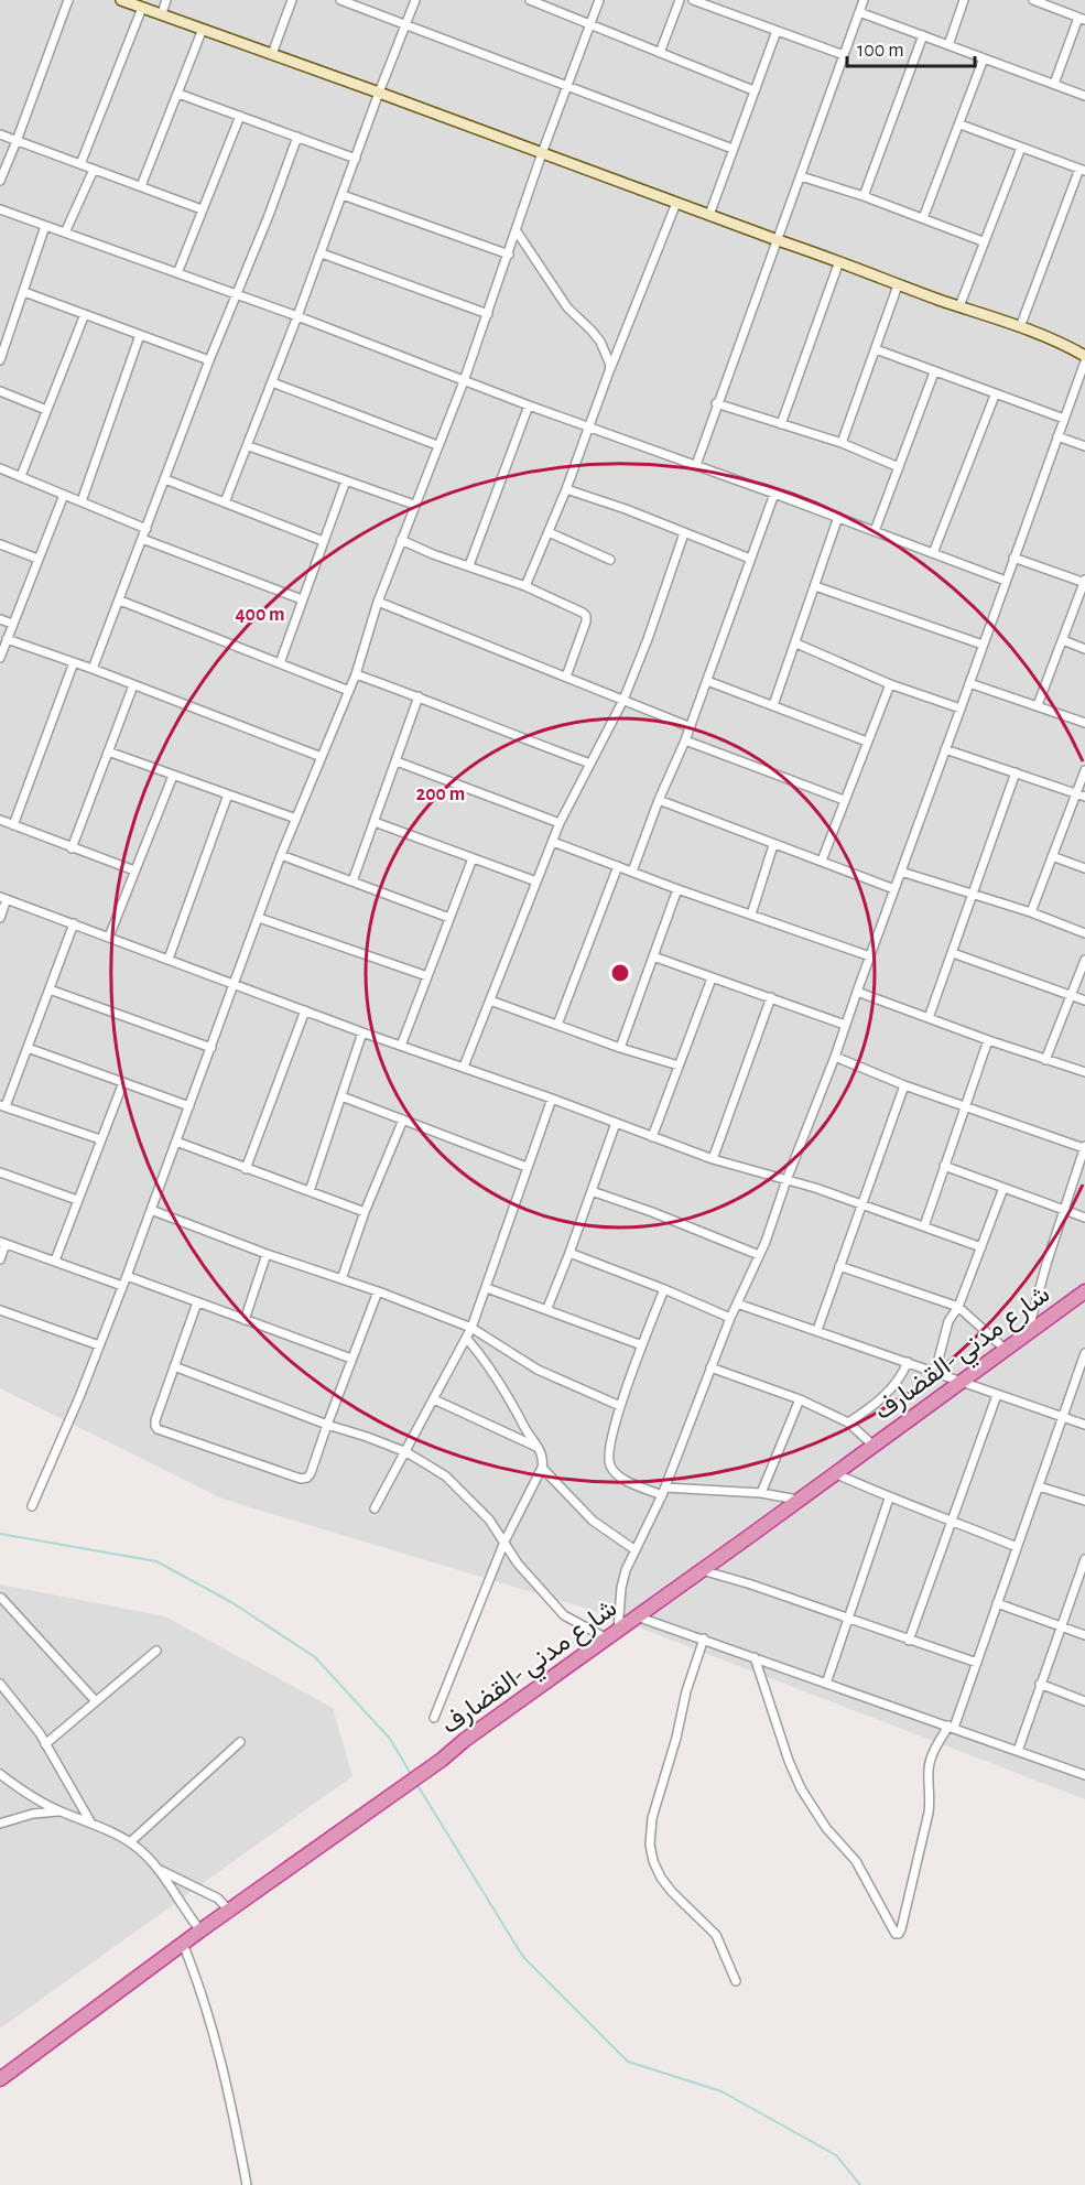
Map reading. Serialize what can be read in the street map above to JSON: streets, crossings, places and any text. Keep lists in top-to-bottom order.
{
  "streets": {
    "highway": ["شارع مدني -القضارف"]
  },
  "scale_bar": "100 m",
  "rings": ["400 m", "200 m"]
}
